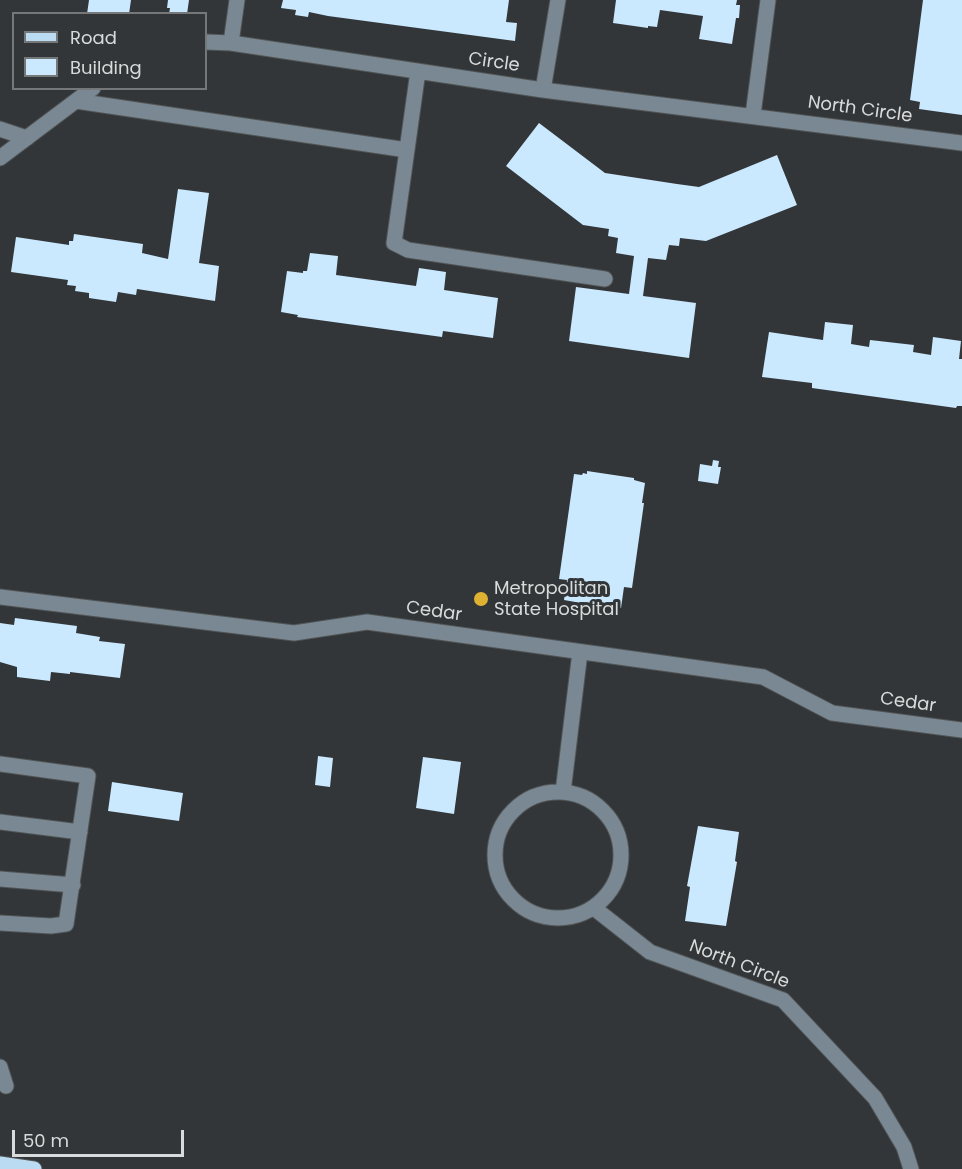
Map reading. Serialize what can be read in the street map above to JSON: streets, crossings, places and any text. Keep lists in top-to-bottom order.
{
  "streets": {
    "street": ["Circle", "North Circle", "Cedar"]
  },
  "crossings": [
    ["Circle", "North Circle"]
  ],
  "places": ["Metropolitan State Hospital"],
  "legend": ["Road", "Building"],
  "scale_bar": "50 m"
}
